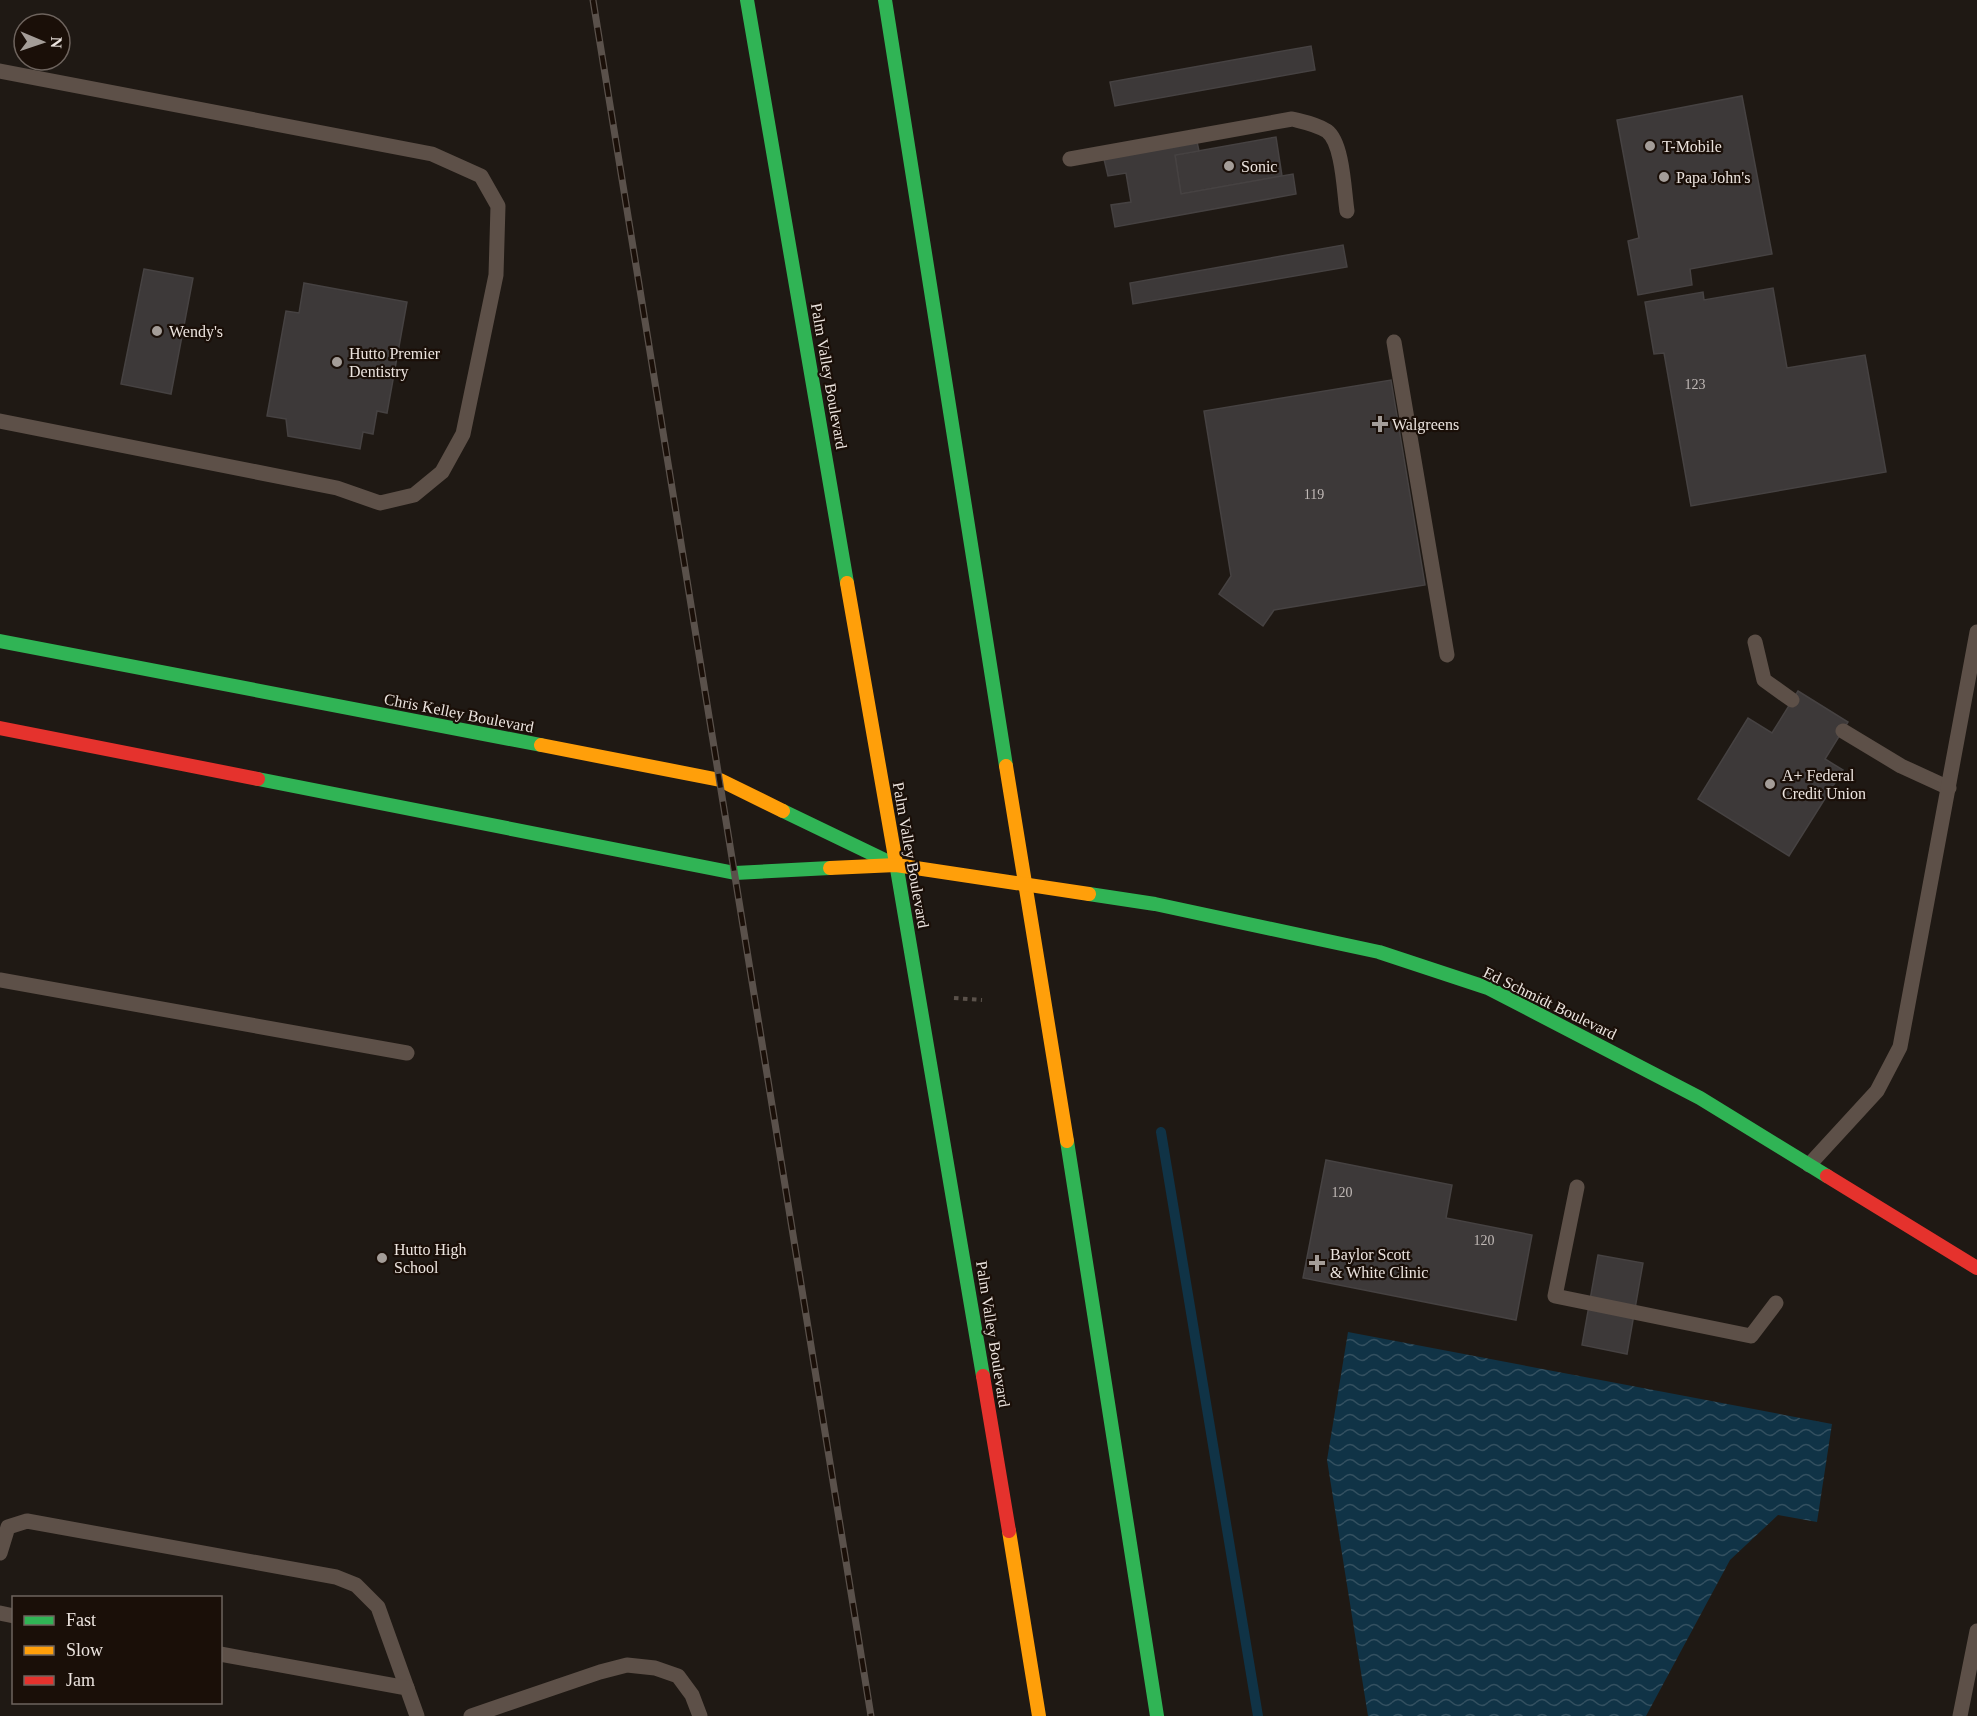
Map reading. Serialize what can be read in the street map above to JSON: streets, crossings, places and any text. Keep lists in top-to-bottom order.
{
  "streets": {
    "main road": ["Palm Valley Boulevard", "Chris Kelley Boulevard", "Ed Schmidt Boulevard"]
  },
  "crossings": [
    ["Palm Valley Boulevard", "Chris Kelley Boulevard"],
    ["Chris Kelley Boulevard", "Ed Schmidt Boulevard"]
  ],
  "places": {
    "other": [
      "T-Mobile",
      "Sonic",
      "Papa John's",
      "Wendy's",
      "Hutto Premier Dentistry",
      "A+ Federal Credit Union",
      "Hutto High School"
    ],
    "health": ["Walgreens", "Baylor Scott & White Clinic"]
  },
  "house_numbers": [
    "123",
    "119",
    "120",
    "120"
  ],
  "legend": ["Fast", "Slow", "Jam"],
  "north": "right"
}
